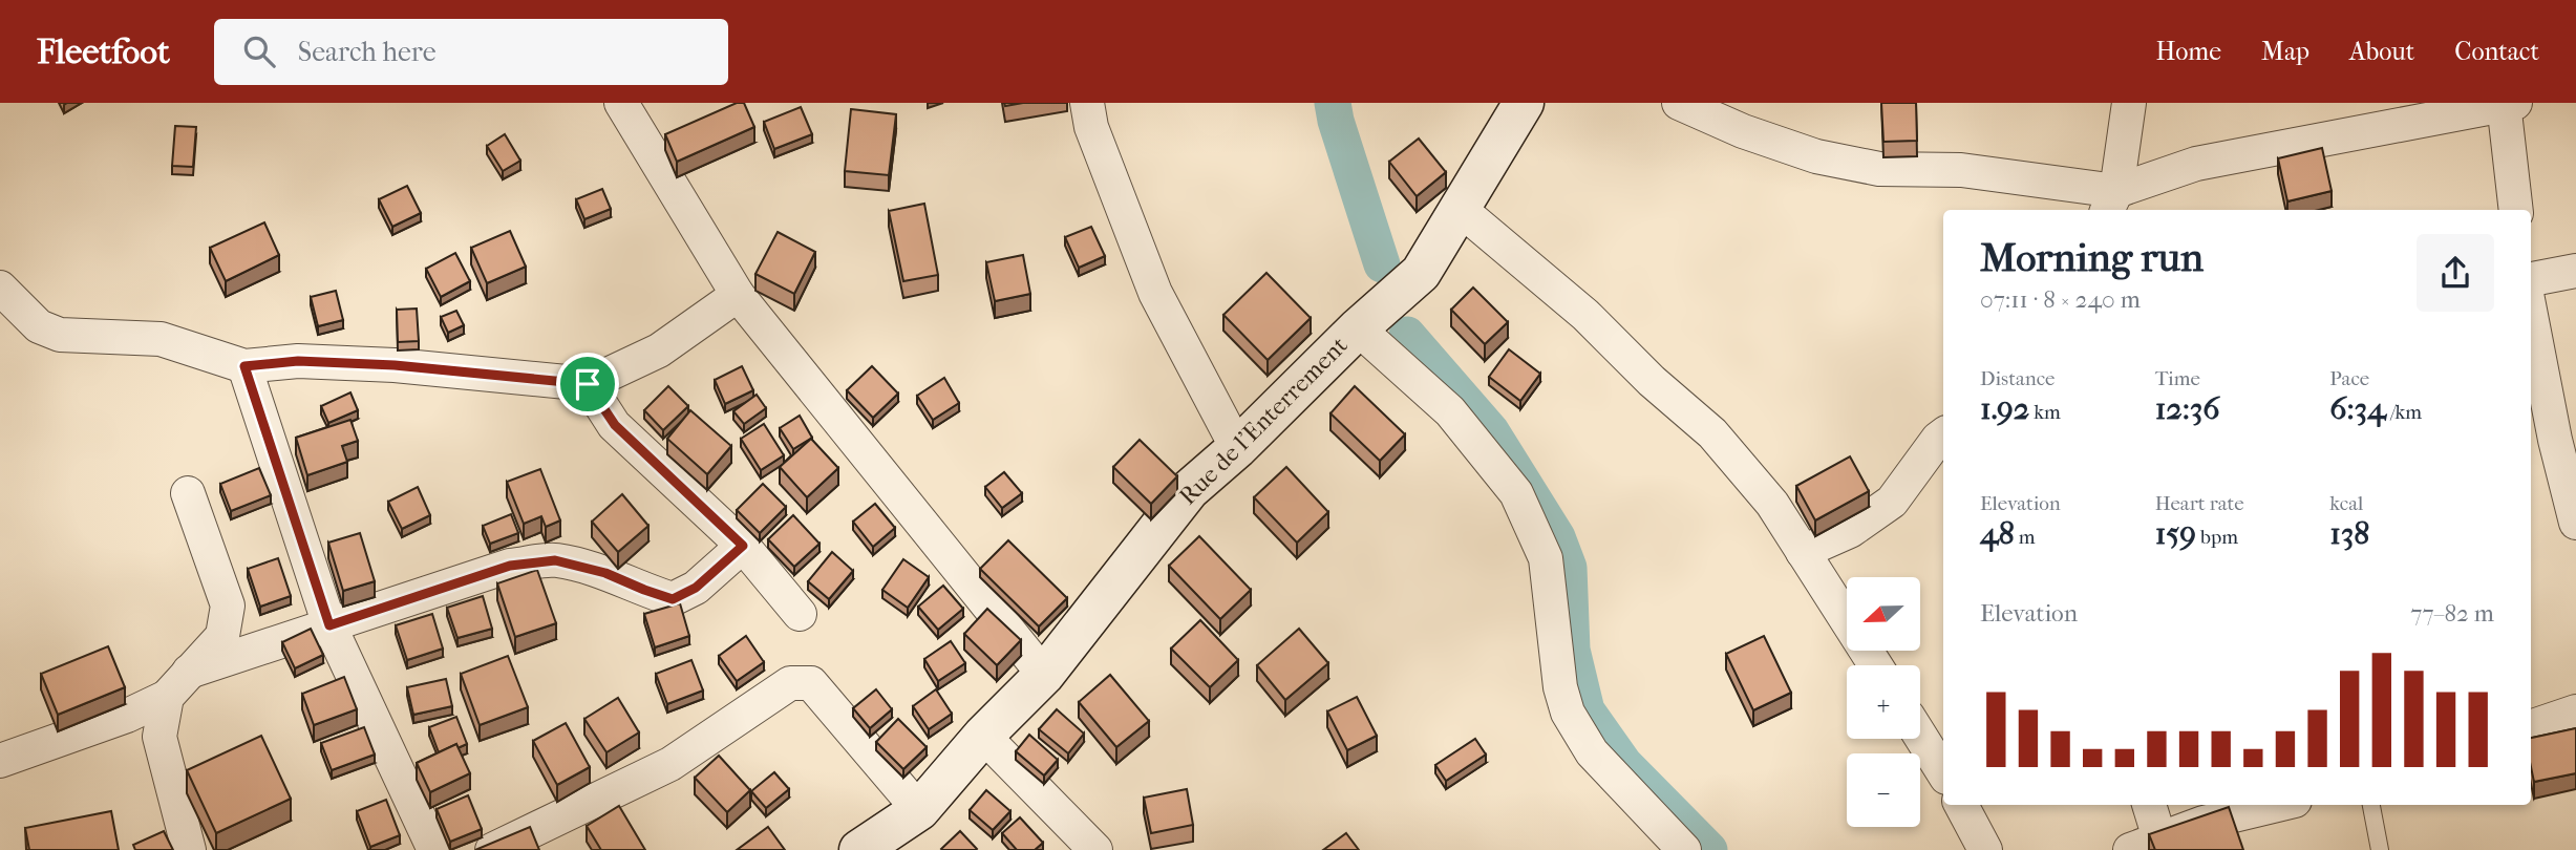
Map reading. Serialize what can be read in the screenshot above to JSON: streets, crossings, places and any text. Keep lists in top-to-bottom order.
{
  "streets": {
    "street": ["Rue de l'Enterrement"]
  },
  "north": "left",
  "page": {
    "header": "Fleetfoot",
    "search": "Search here",
    "nav": [
      "Home",
      "Map",
      "About",
      "Contact"
    ],
    "heading": ["Morning run", "07:11 · 8 × 240 m"],
    "stats": [
      ["Distance", "1.92 km"],
      ["Time", "12:36"],
      ["Pace", "6:34 /km"],
      ["Elevation", "48 m"],
      ["Heart rate", "159 bpm"],
      ["kcal", "138"]
    ],
    "map_buttons": ["+", "−"],
    "chart": ["Elevation", "77–82 m"]
  }
}
